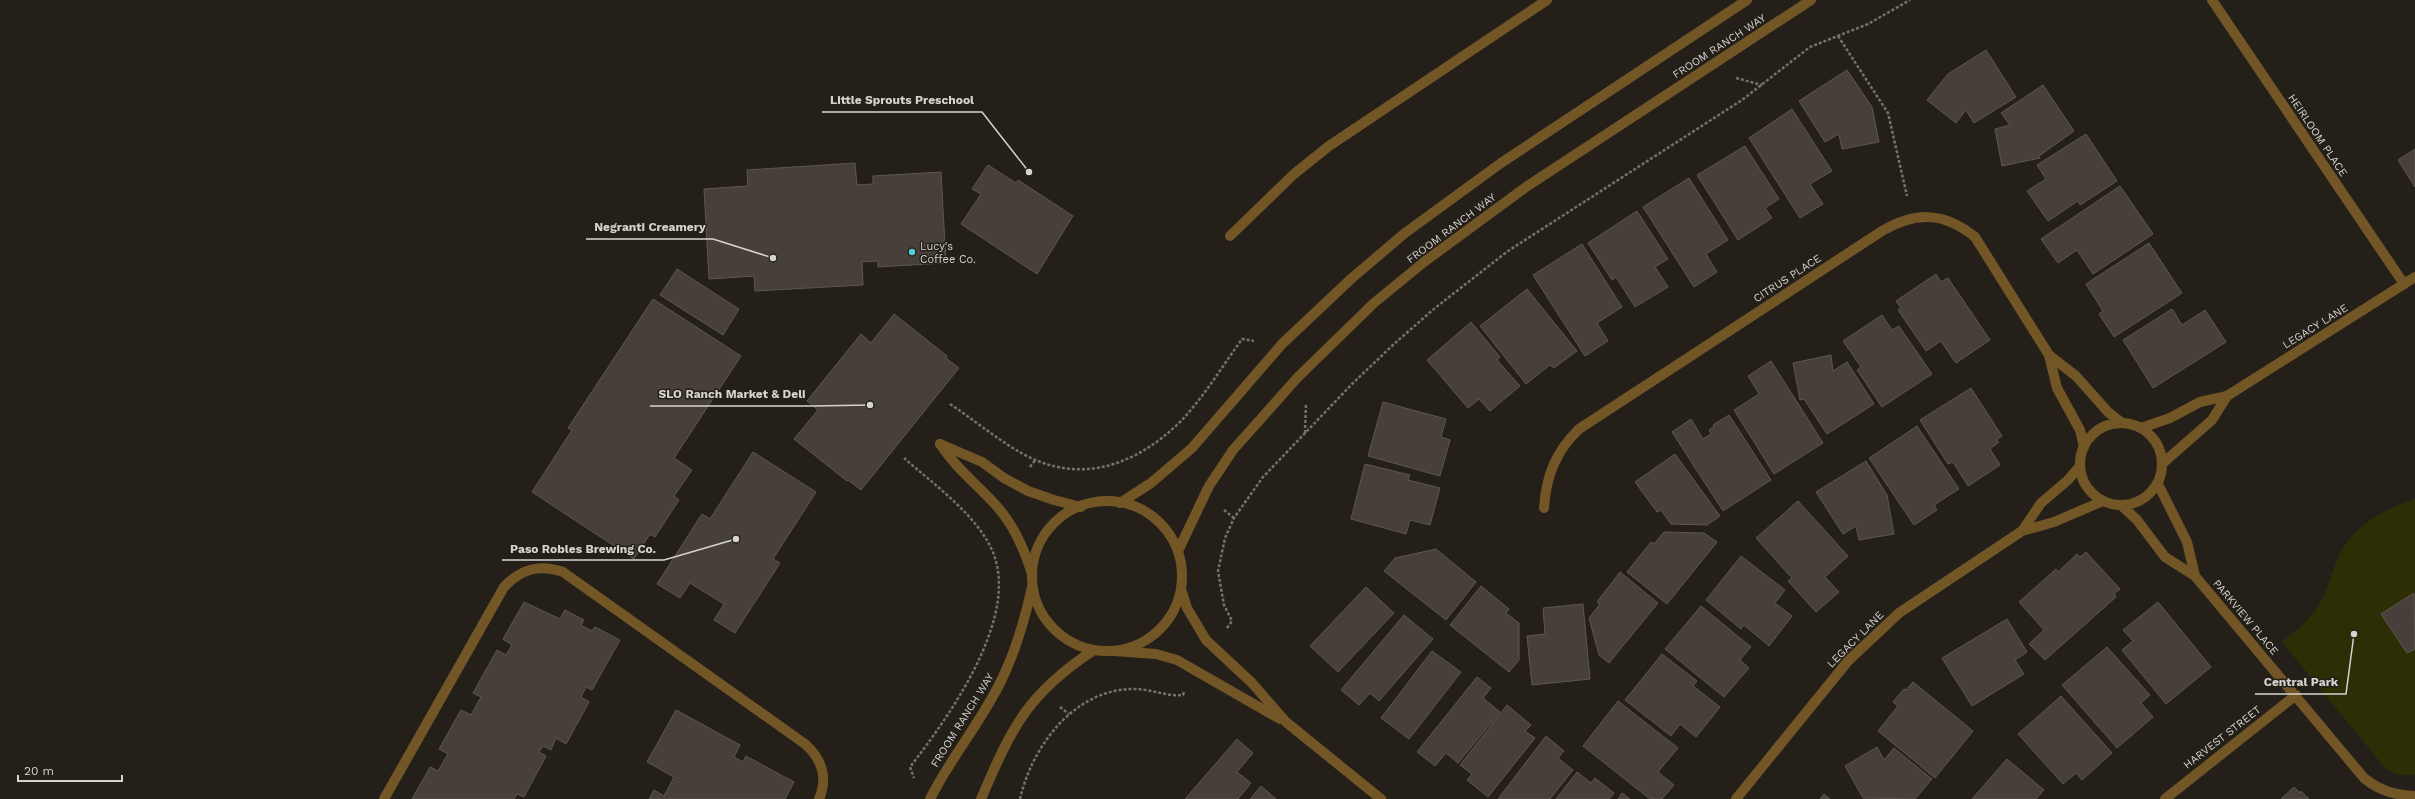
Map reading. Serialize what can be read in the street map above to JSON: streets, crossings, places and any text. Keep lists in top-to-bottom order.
{
  "streets": {
    "street": [
      "FROOM RANCH WAY",
      "HEIRLOOM PLACE",
      "CITRUS PLACE",
      "LEGACY LANE",
      "PARKVIEW PLACE",
      "HARVEST STREET"
    ]
  },
  "crossings": [
    ["HEIRLOOM PLACE", "LEGACY LANE"],
    ["CITRUS PLACE", "LEGACY LANE"],
    ["CITRUS PLACE", "PARKVIEW PLACE"],
    ["LEGACY LANE", "PARKVIEW PLACE"],
    ["PARKVIEW PLACE", "HARVEST STREET"]
  ],
  "places": [
    "Little Sprouts Preschool",
    "Lucy's Coffee Co.",
    "Negranti Creamery",
    "SLO Ranch Market & Deli",
    "Paso Robles Brewing Co.",
    "Central Park"
  ],
  "scale_bar": "20 m"
}
